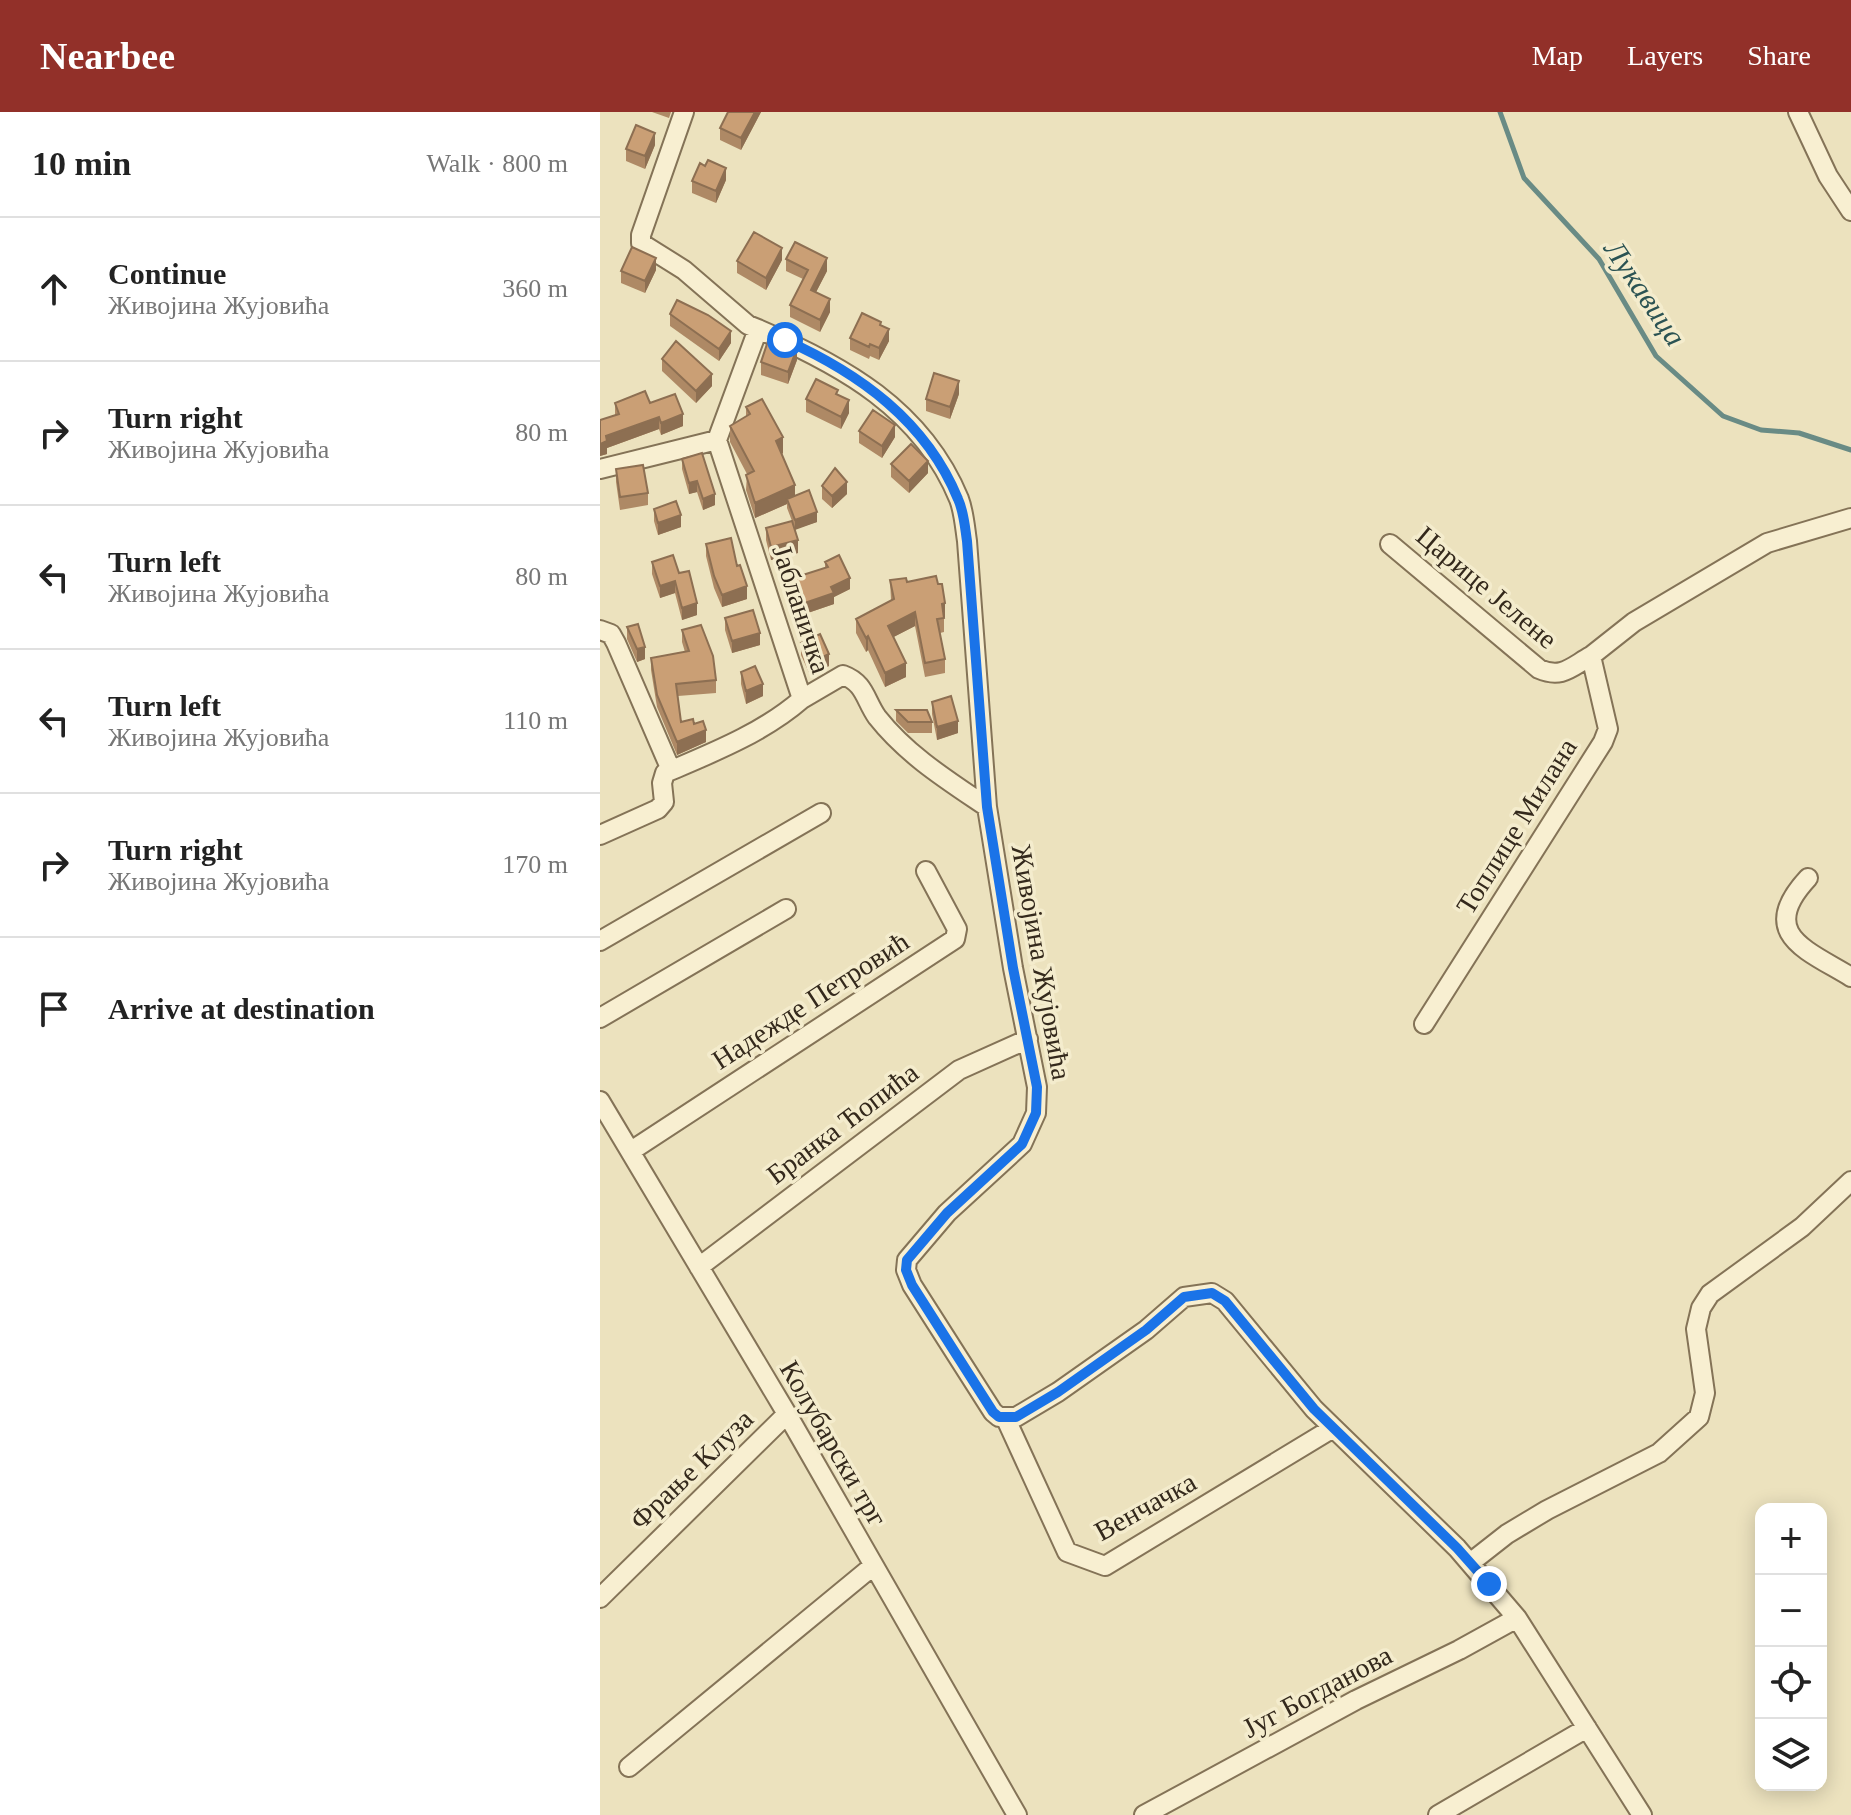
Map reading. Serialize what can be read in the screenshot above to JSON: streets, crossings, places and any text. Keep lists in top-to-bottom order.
{
  "streets": {
    "street": [
      "Царице Јелене",
      "Јабланичка",
      "Топлице Милана",
      "Живојина Жујовића",
      "Надежде Петровић",
      "Бранка Ћопића",
      "Колубарски трг",
      "Фрање Клуза",
      "Венчачка",
      "Југ Богданова"
    ]
  },
  "crossings": [
    ["Царице Јелене", "Топлице Милана"],
    ["Јабланичка", "Живојина Жујовића"],
    ["Живојина Жујовића", "Бранка Ћопића"],
    ["Живојина Жујовића", "Венчачка"],
    ["Надежде Петровић", "Колубарски трг"],
    ["Бранка Ћопића", "Колубарски трг"],
    ["Колубарски трг", "Фрање Клуза"]
  ],
  "water": ["Лукавица"],
  "page": {
    "header": "Nearbee",
    "nav": ["Map", "Layers", "Share"],
    "heading": ["10 min", "Walk · 800 m"],
    "list": [
      ["Continue", "Живојина Жујовића", "360 m"],
      ["Turn right", "Живојина Жујовића", "80 m"],
      ["Turn left", "Живојина Жујовића", "80 m"],
      ["Turn left", "Живојина Жујовића", "110 m"],
      ["Turn right", "Живојина Жујовића", "170 m"],
      "Arrive at destination"
    ],
    "map_buttons": ["+", "−"]
  }
}
